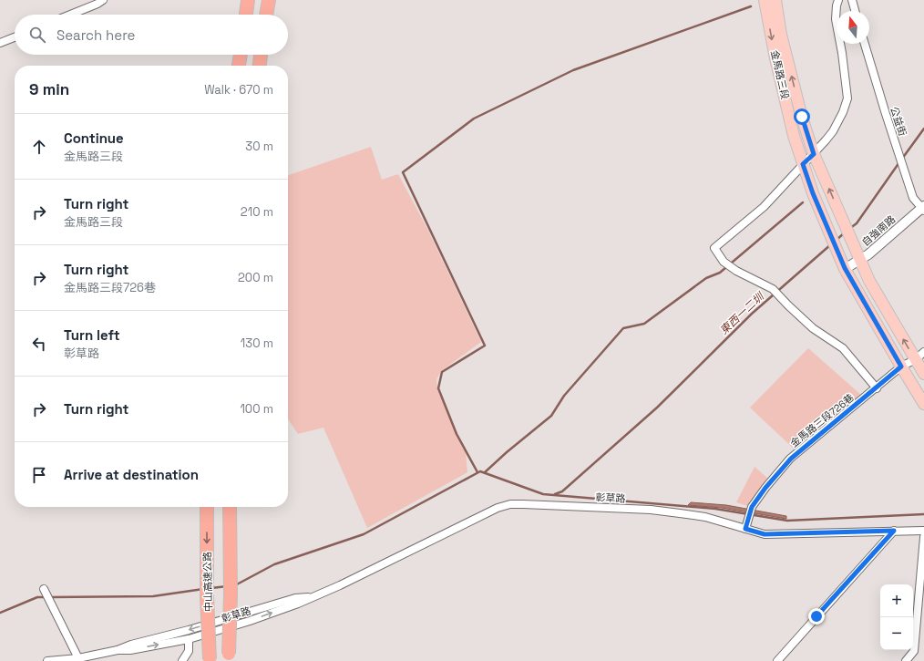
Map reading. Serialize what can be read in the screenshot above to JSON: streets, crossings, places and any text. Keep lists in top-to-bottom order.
{
  "streets": {
    "highway": ["中山高速公路"],
    "main road": ["金馬路三段"],
    "street": [
      "公益街",
      "自強南路",
      "金馬路三段726巷",
      "彰草路"
    ]
  },
  "crossings": [
    ["金馬路三段", "自強南路"],
    ["金馬路三段", "金馬路三段726巷"],
    ["公益街", "自強南路"],
    ["金馬路三段726巷", "彰草路"]
  ],
  "water": ["東西一二圳"],
  "north": "top",
  "page": {
    "search": "Search here",
    "heading": ["9 min", "Walk · 670 m"],
    "list": [
      ["Continue", "金馬路三段", "30 m"],
      ["Turn right", "金馬路三段", "210 m"],
      ["Turn right", "金馬路三段726巷", "200 m"],
      ["Turn left", "彰草路", "130 m"],
      ["Turn right", "100 m"],
      "Arrive at destination"
    ],
    "map_buttons": ["+", "−"]
  }
}
